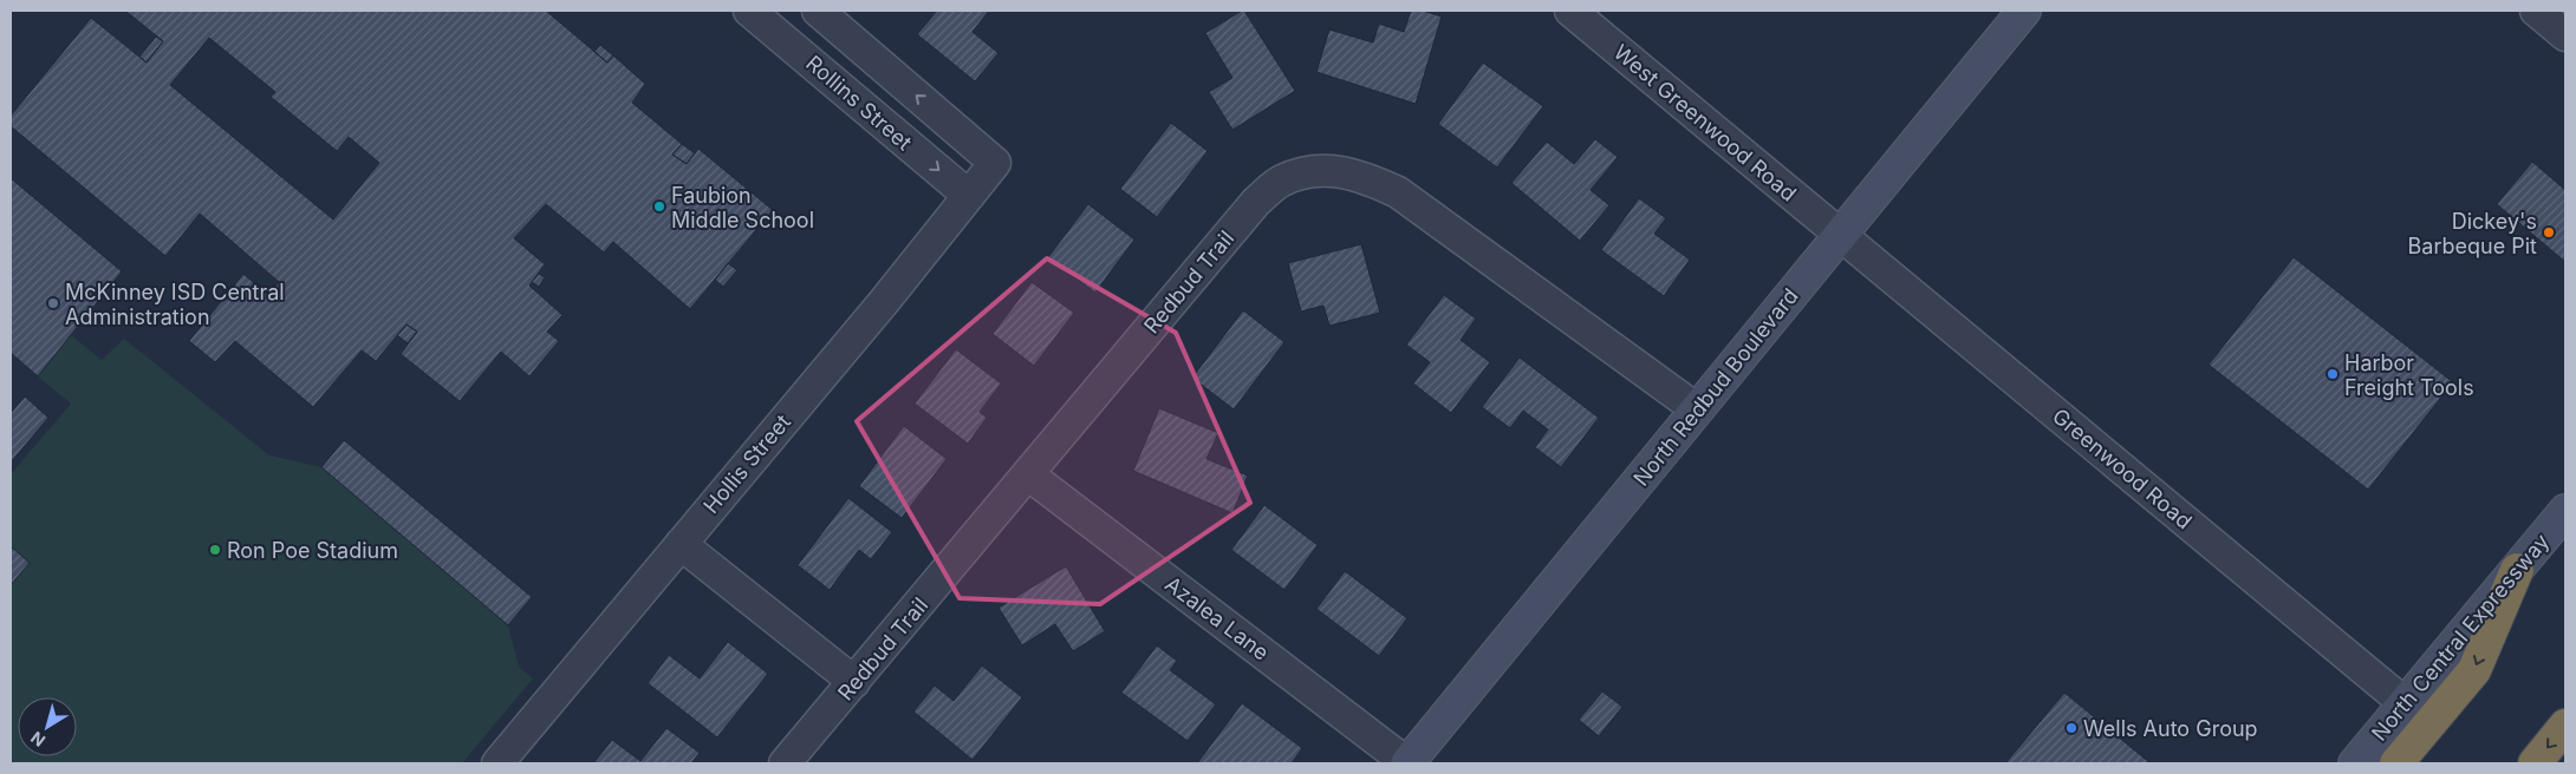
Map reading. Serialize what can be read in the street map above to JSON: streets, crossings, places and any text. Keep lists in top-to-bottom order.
{
  "streets": {
    "street": [
      "Rollins Street",
      "West Greenwood Road",
      "Redbud Trail",
      "North Redbud Boulevard",
      "Hollis Street",
      "Greenwood Road",
      "Azalea Lane",
      "North Central Expressway"
    ]
  },
  "crossings": [
    ["Rollins Street", "Hollis Street"],
    ["West Greenwood Road", "North Redbud Boulevard"],
    ["West Greenwood Road", "Greenwood Road"],
    ["Redbud Trail", "North Redbud Boulevard"],
    ["Redbud Trail", "Azalea Lane"],
    ["North Redbud Boulevard", "Greenwood Road"],
    ["North Redbud Boulevard", "Azalea Lane"],
    ["Greenwood Road", "North Central Expressway"]
  ],
  "places": [
    "Faubion Middle School",
    "Dickey's Barbeque Pit",
    "McKinney ISD Central Administration",
    "Harbor Freight Tools",
    "Ron Poe Stadium",
    "Wells Auto Group"
  ],
  "north": "bottom left"
}
